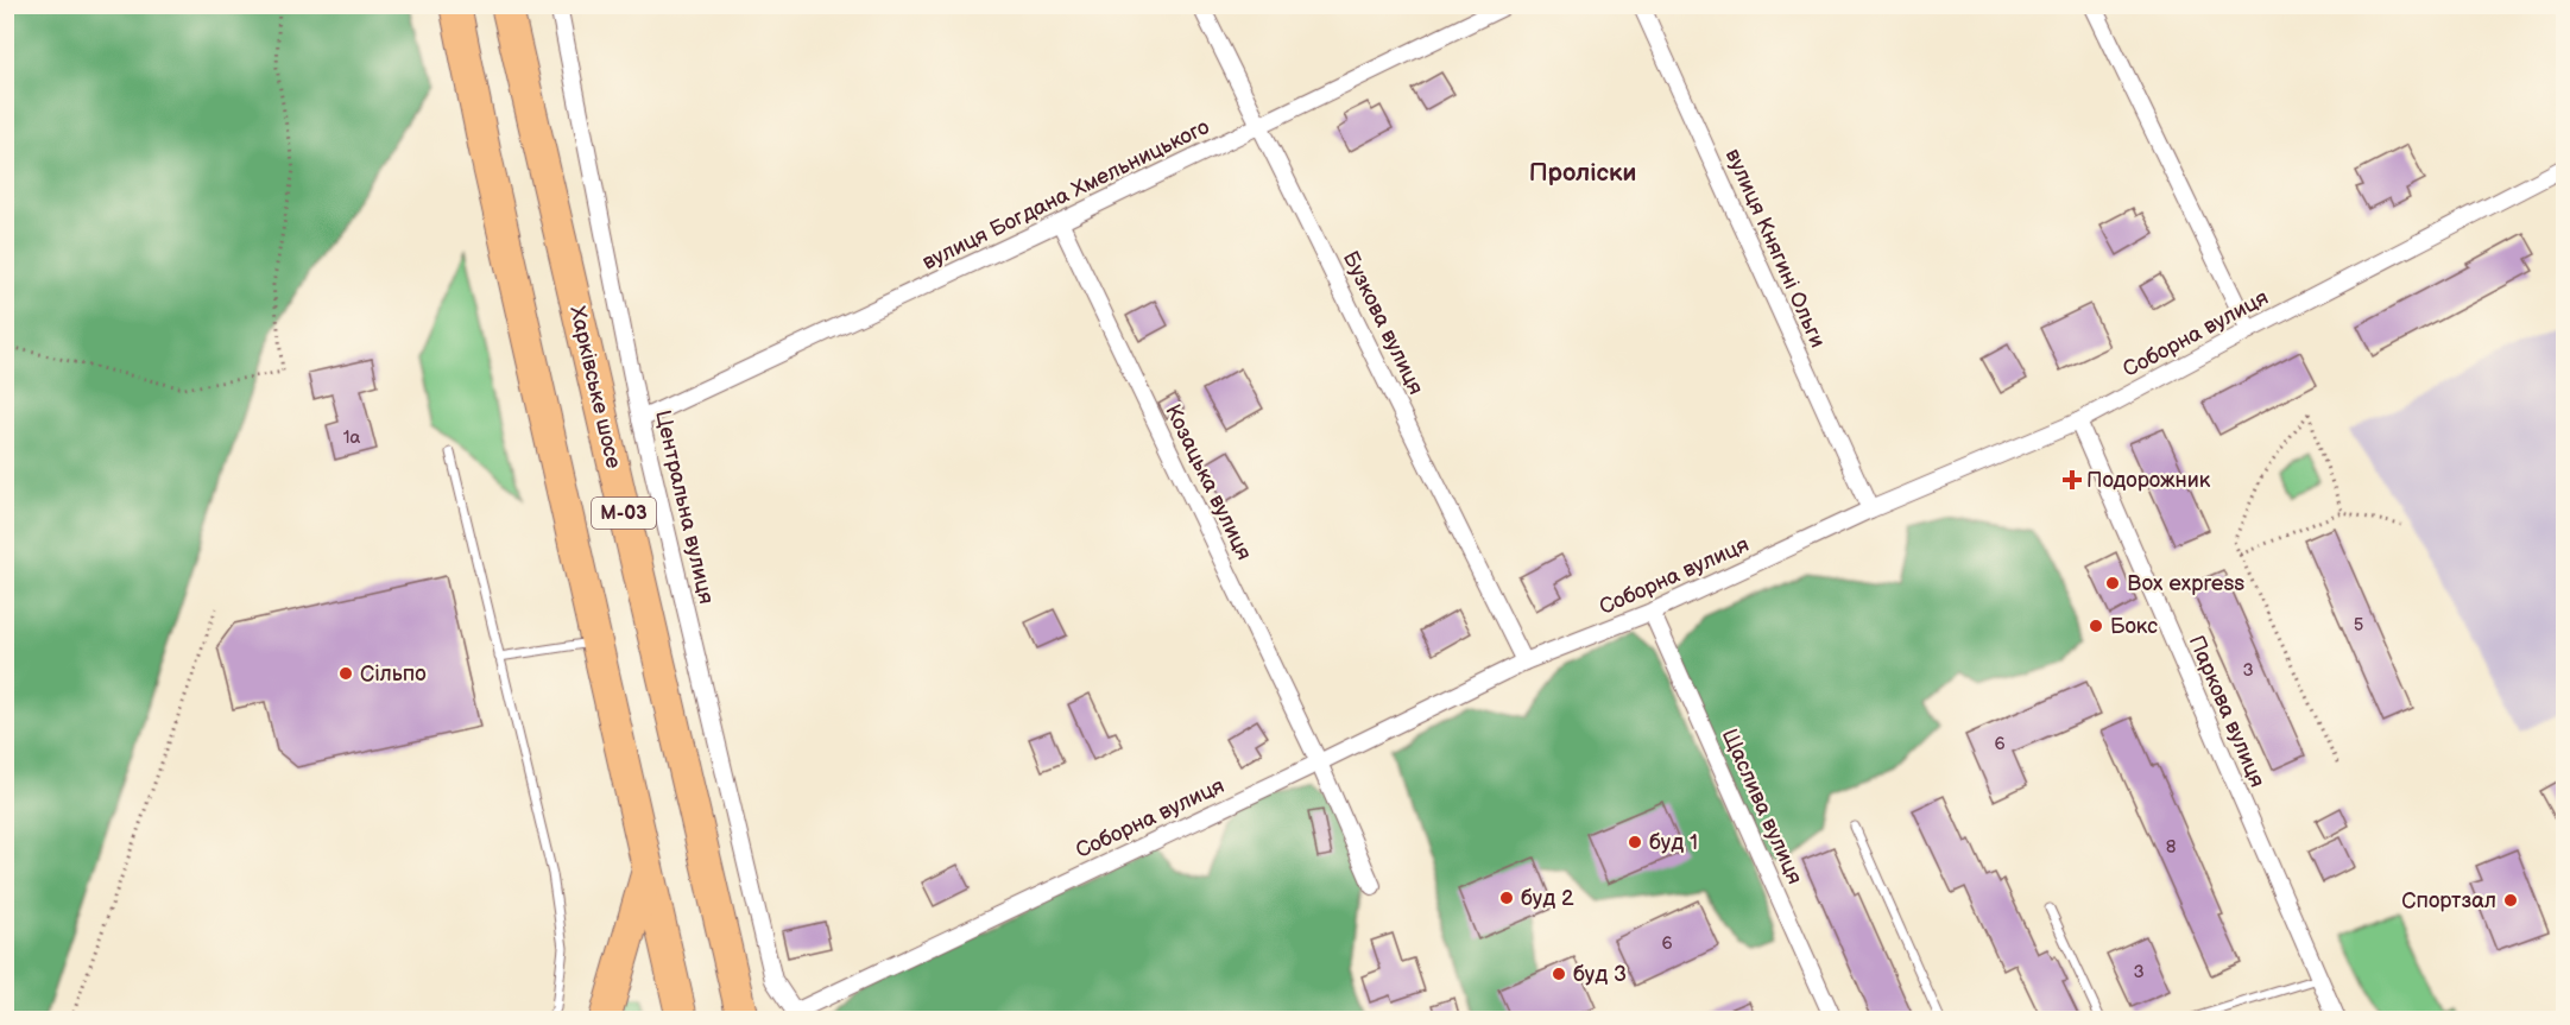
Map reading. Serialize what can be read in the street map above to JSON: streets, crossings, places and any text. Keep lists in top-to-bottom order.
{
  "streets": {
    "highway": ["Харківське шосе", "М-03"],
    "street": [
      "вулиця Богдана Хмельницького",
      "вулиця Княгині Ольги",
      "Бузкова вулиця",
      "Соборна вулиця",
      "Козацька вулиця",
      "Центральна вулиця",
      "Паркова вулиця",
      "Щаслива вулиця"
    ]
  },
  "crossings": [
    ["вулиця Богдана Хмельницького", "Бузкова вулиця"],
    ["вулиця Богдана Хмельницького", "Козацька вулиця"],
    ["вулиця Богдана Хмельницького", "Центральна вулиця"],
    ["вулиця Княгині Ольги", "Соборна вулиця"],
    ["Бузкова вулиця", "Соборна вулиця"],
    ["Соборна вулиця", "Козацька вулиця"],
    ["Соборна вулиця", "Центральна вулиця"],
    ["Соборна вулиця", "Паркова вулиця"],
    ["Соборна вулиця", "Щаслива вулиця"]
  ],
  "districts": ["Проліски"],
  "places": {
    "health": ["Подорожник"],
    "other": [
      "Box express",
      "Бокс",
      "Сільпо",
      "буд 1",
      "буд 2",
      "Спортзал",
      "буд 3"
    ]
  },
  "house_numbers": [
    "1а",
    "5",
    "3",
    "6",
    "8",
    "6",
    "3"
  ]
}
